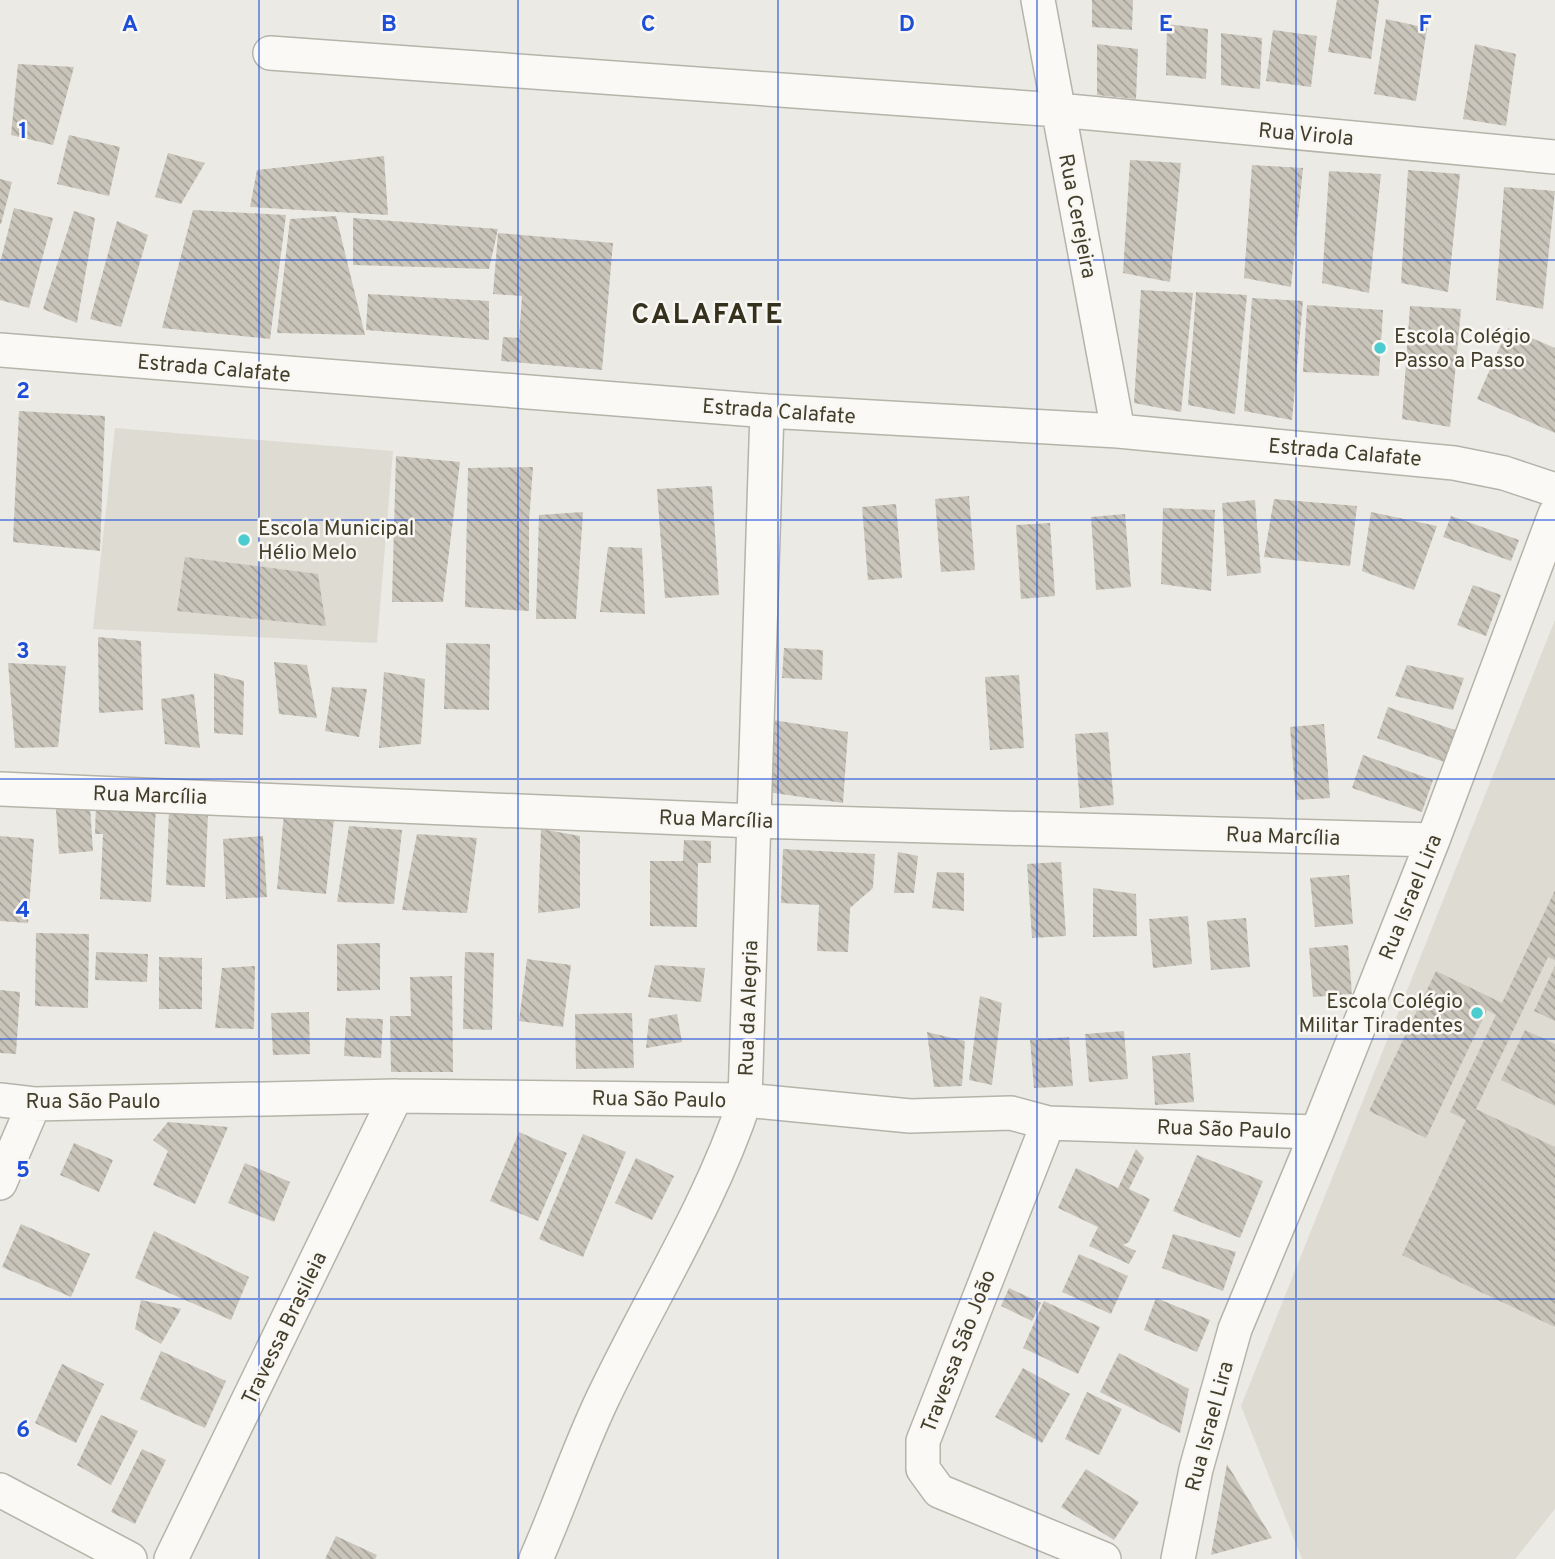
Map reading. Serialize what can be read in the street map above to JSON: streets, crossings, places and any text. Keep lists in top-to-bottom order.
{
  "streets": {
    "street": [
      "Rua Virola",
      "Rua Cerejeira",
      "Estrada Calafate",
      "Rua Marcília",
      "Rua Israel Lira",
      "Rua da Alegria",
      "Rua São Paulo",
      "Travessa Brasileia",
      "Travessa São João"
    ]
  },
  "crossings": [
    ["Rua Virola", "Rua Cerejeira"],
    ["Rua Cerejeira", "Estrada Calafate"],
    ["Estrada Calafate", "Rua da Alegria"],
    ["Rua Marcília", "Rua Israel Lira"],
    ["Rua Marcília", "Rua da Alegria"],
    ["Rua Israel Lira", "Rua São Paulo"],
    ["Rua da Alegria", "Rua São Paulo"],
    ["Rua São Paulo", "Travessa Brasileia"],
    ["Rua São Paulo", "Travessa São João"]
  ],
  "districts": ["CALAFATE"],
  "places": ["Escola Colégio Passo a Passo", "Escola Municipal Hélio Melo", "Escola Colégio Militar Tiradentes"],
  "grid": {
    "columns": [
      "A",
      "B",
      "C",
      "D",
      "E",
      "F"
    ],
    "rows": [
      "1",
      "2",
      "3",
      "4",
      "5",
      "6"
    ]
  }
}
